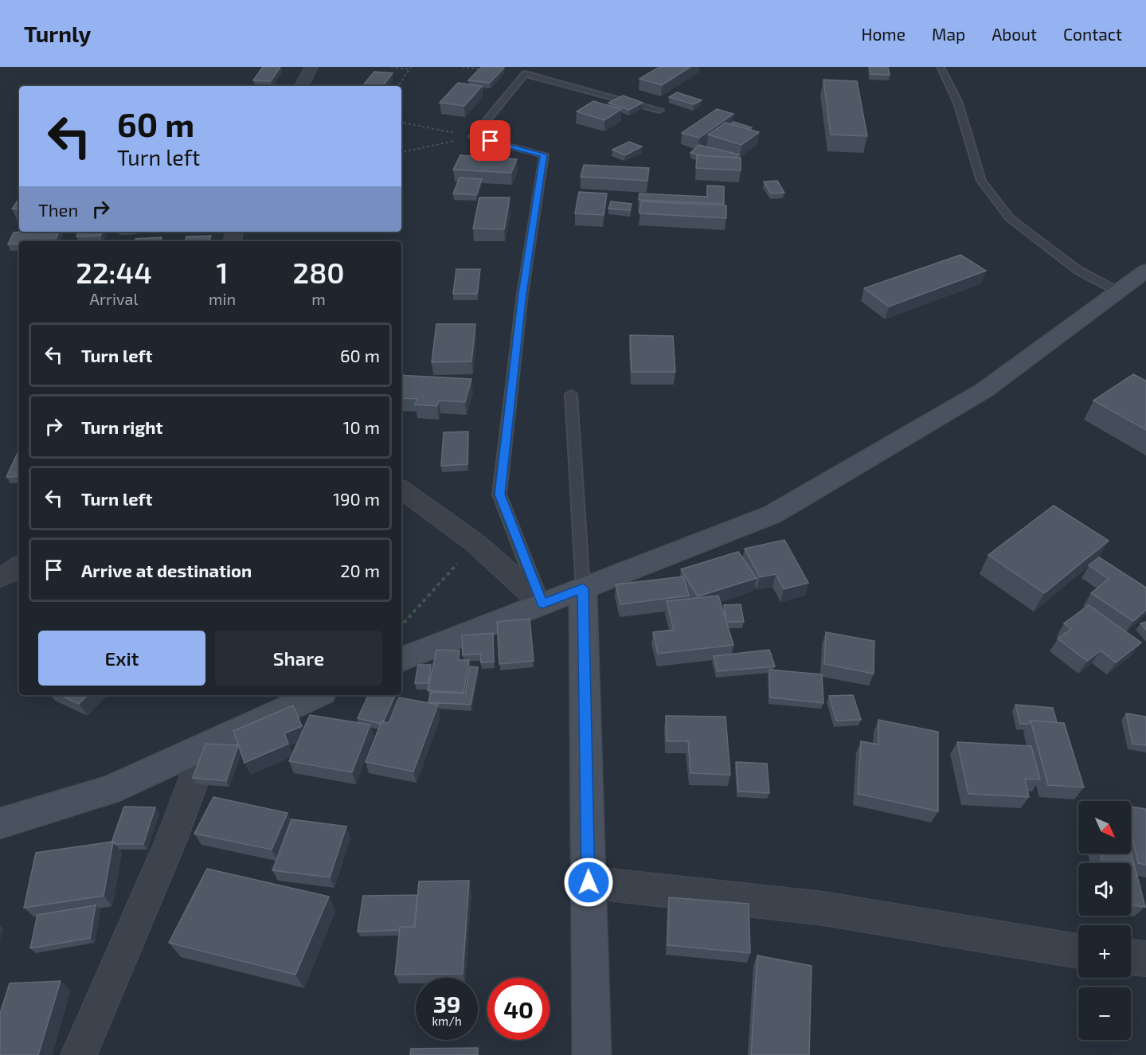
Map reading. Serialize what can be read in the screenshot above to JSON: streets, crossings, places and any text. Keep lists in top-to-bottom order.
{
  "north": "bottom right",
  "page": {
    "header": "Turnly",
    "nav": [
      "Home",
      "Map",
      "About",
      "Contact"
    ],
    "turn": ["60 m", "Turn left"],
    "then": "Then",
    "eta": [
      "22:44",
      "Arrival",
      "1",
      "min",
      "280",
      "m"
    ],
    "list": [
      {
        "name": "Turn left",
        "value": "60 m"
      },
      {
        "name": "Turn right",
        "value": "10 m"
      },
      {
        "name": "Turn left",
        "value": "190 m"
      },
      {
        "name": "Arrive at destination",
        "value": "20 m"
      }
    ],
    "buttons": ["Exit", "Share"],
    "map_buttons": ["+", "−"],
    "speed": "39 km/h",
    "limit": "40"
  }
}
